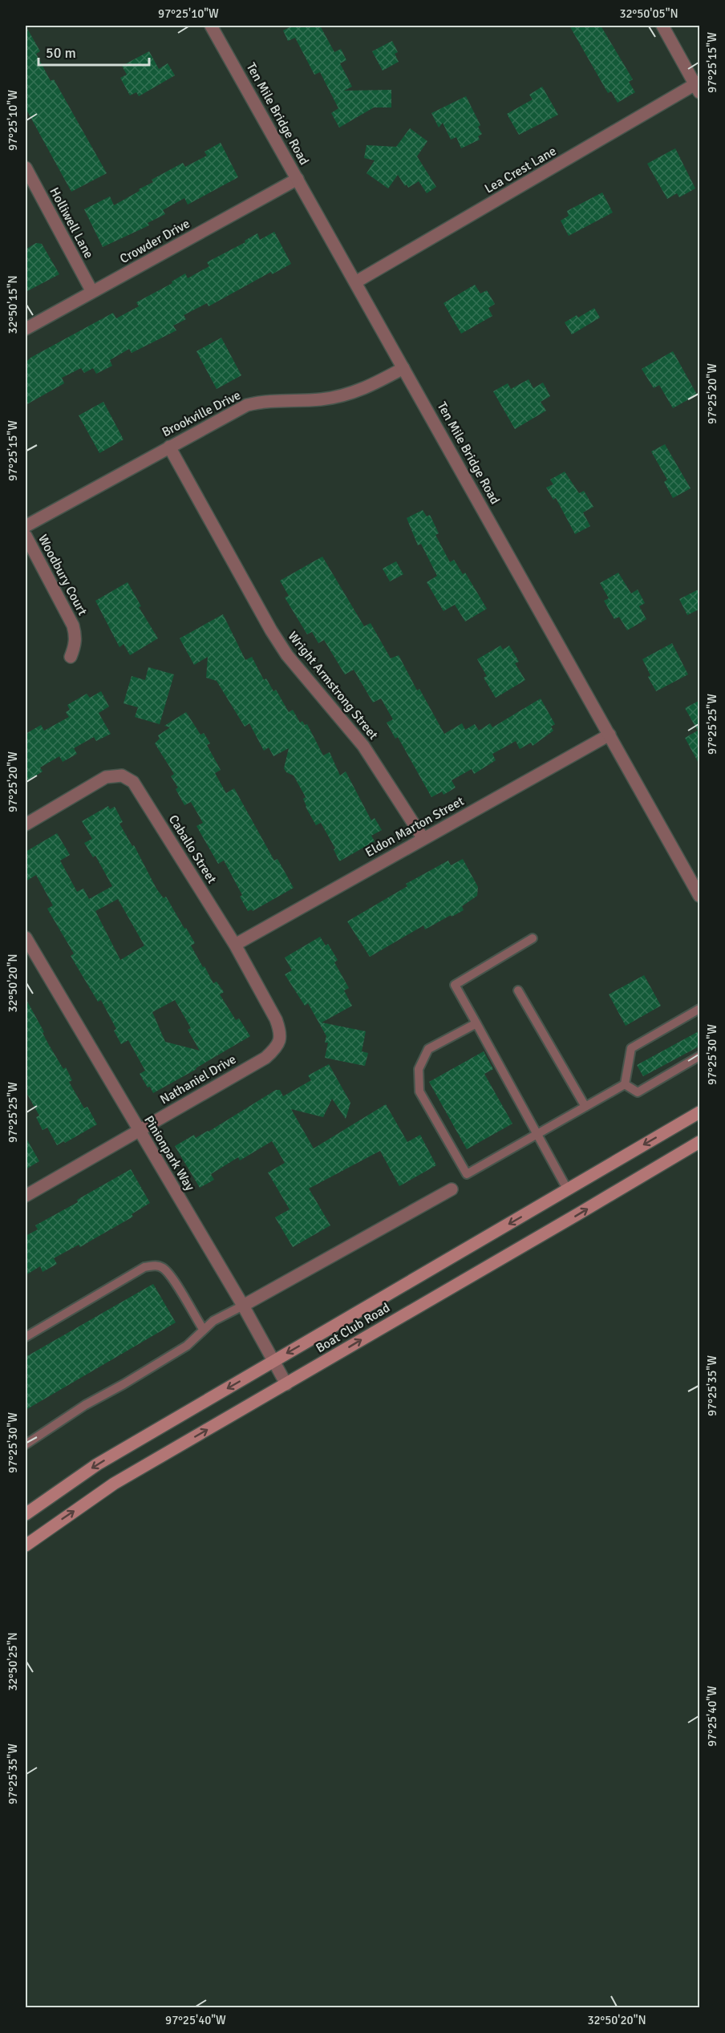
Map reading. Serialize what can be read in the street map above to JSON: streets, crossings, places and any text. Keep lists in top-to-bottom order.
{
  "streets": {
    "main road": ["Boat Club Road"],
    "street": [
      "Ten Mile Bridge Road",
      "Lea Crest Lane",
      "Holliwell Lane",
      "Crowder Drive",
      "Brookville Drive",
      "Woodbury Court",
      "Wright Armstrong Street",
      "Eldon Marton Street",
      "Caballo Street",
      "Nathaniel Drive",
      "Pinionpark Way"
    ]
  },
  "crossings": [
    ["Ten Mile Bridge Road", "Lea Crest Lane"],
    ["Ten Mile Bridge Road", "Crowder Drive"],
    ["Ten Mile Bridge Road", "Brookville Drive"],
    ["Ten Mile Bridge Road", "Eldon Marton Street"],
    ["Holliwell Lane", "Crowder Drive"],
    ["Brookville Drive", "Wright Armstrong Street"],
    ["Wright Armstrong Street", "Eldon Marton Street"],
    ["Eldon Marton Street", "Caballo Street"],
    ["Caballo Street", "Nathaniel Drive"],
    ["Nathaniel Drive", "Pinionpark Way"],
    ["Pinionpark Way", "Boat Club Road"]
  ],
  "scale_bar": "50 m",
  "coordinates": [
    "97°25'10\"W",
    "32°50'05\"N",
    "97°25'15\"W",
    "32°50'15\"N",
    "97°25'20\"W",
    "97°25'25\"W",
    "32°50'20\"N",
    "97°25'30\"W",
    "97°25'35\"W",
    "32°50'25\"N",
    "97°25'40\"W"
  ]
}
